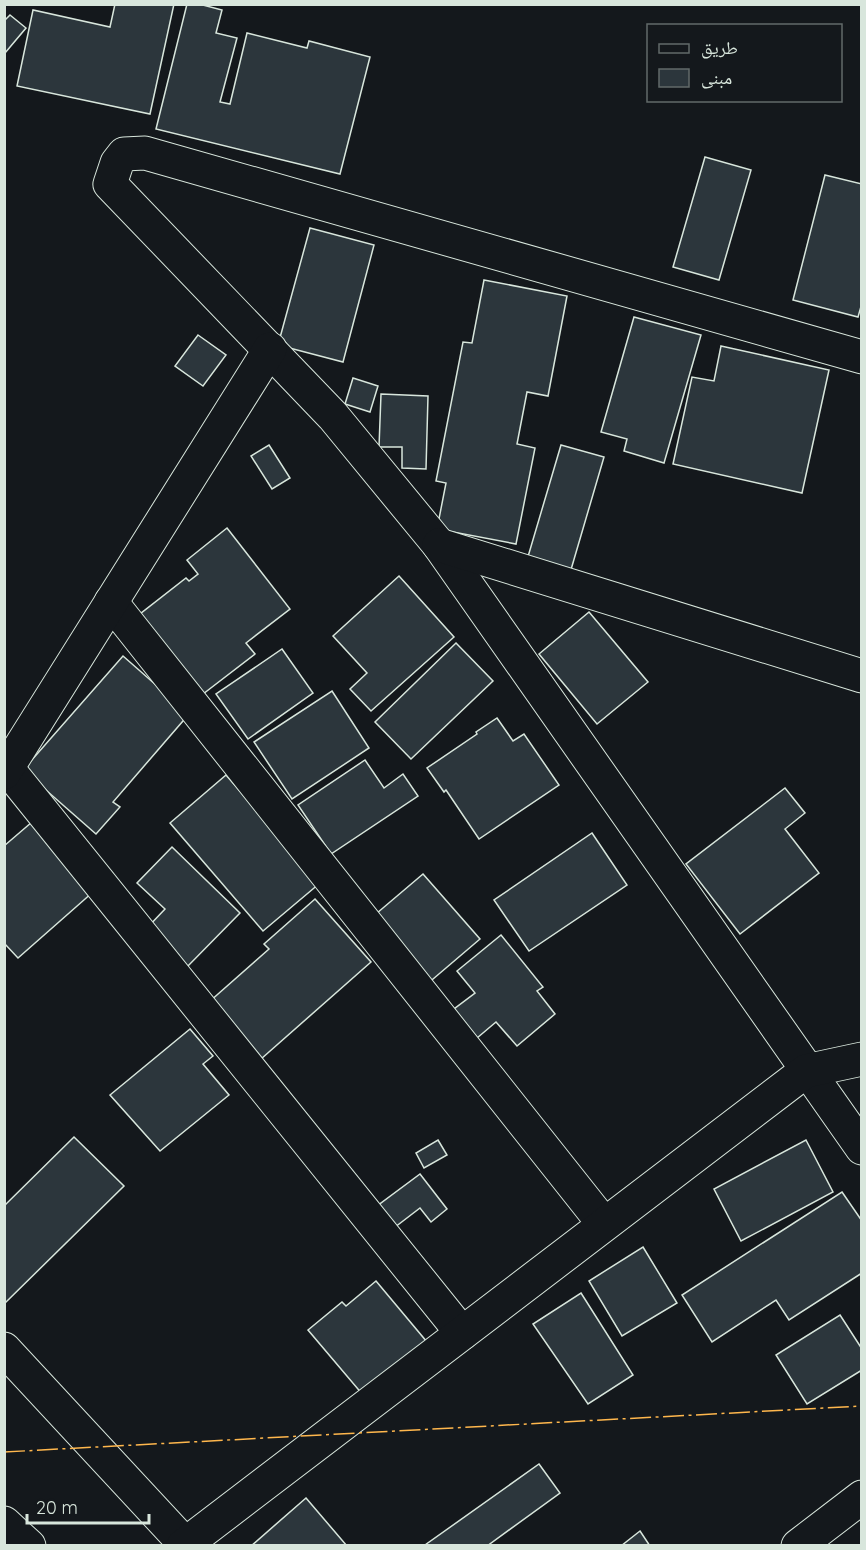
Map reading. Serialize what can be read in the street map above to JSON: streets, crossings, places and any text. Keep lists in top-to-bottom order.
{
  "legend": ["طريق", "مبنى"],
  "scale_bar": "20 m"
}
